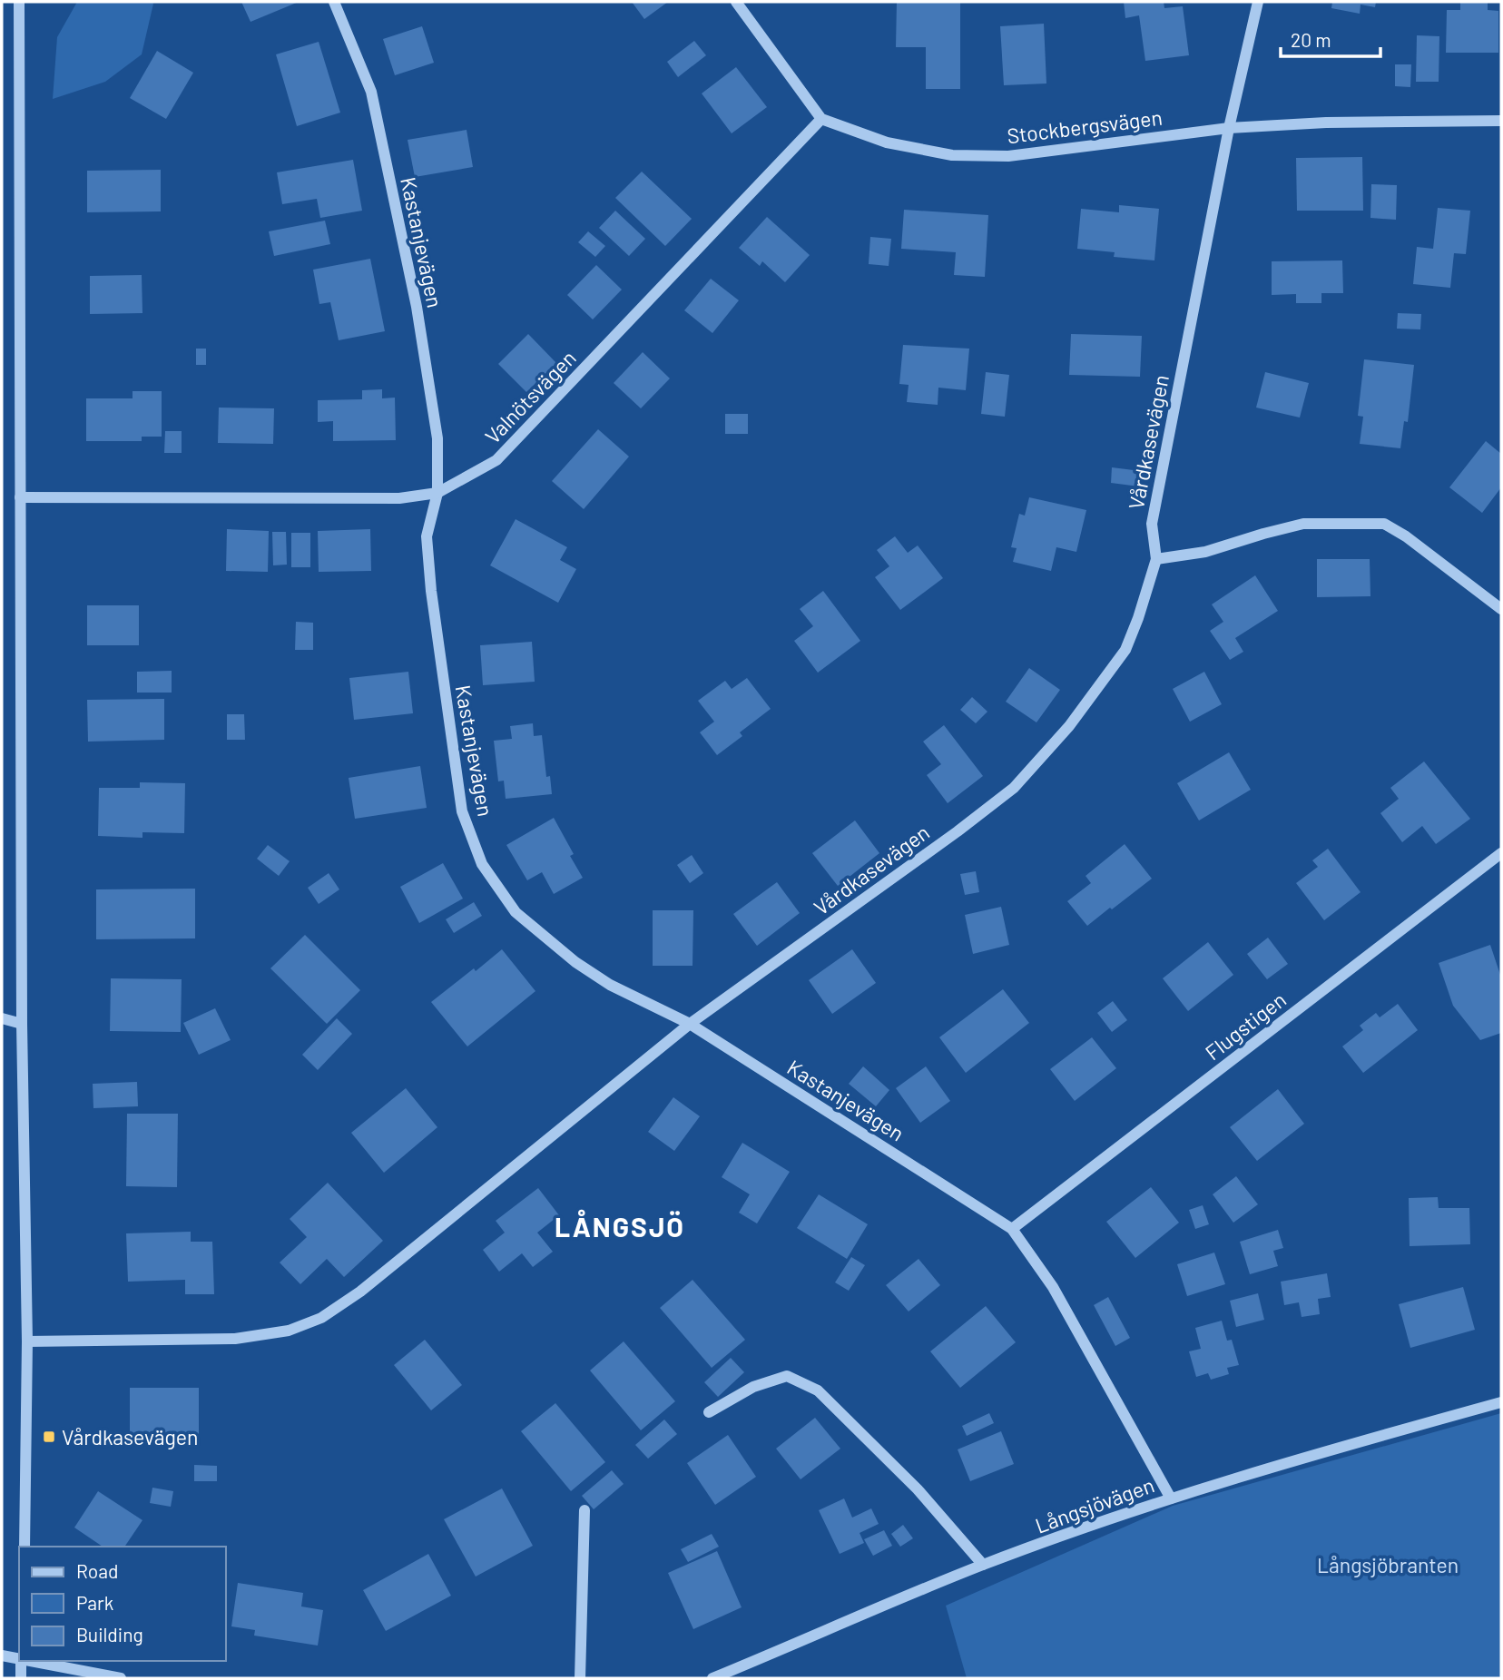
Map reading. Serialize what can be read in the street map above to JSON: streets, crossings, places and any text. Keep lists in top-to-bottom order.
{
  "streets": {
    "street": [
      "Stockbergsvägen",
      "Kastanjevägen",
      "Valnötsvägen",
      "Vårdkasevägen",
      "Flugstigen",
      "Långsjövägen"
    ]
  },
  "crossings": [
    ["Stockbergsvägen", "Valnötsvägen"],
    ["Stockbergsvägen", "Vårdkasevägen"],
    ["Kastanjevägen", "Valnötsvägen"],
    ["Kastanjevägen", "Vårdkasevägen"],
    ["Kastanjevägen", "Flugstigen"],
    ["Kastanjevägen", "Långsjövägen"]
  ],
  "districts": ["LÅNGSJÖ"],
  "parks": ["Långsjöbranten"],
  "places": {
    "transit": ["Vårdkasevägen"]
  },
  "legend": ["Road", "Park", "Building"],
  "scale_bar": "20 m"
}
